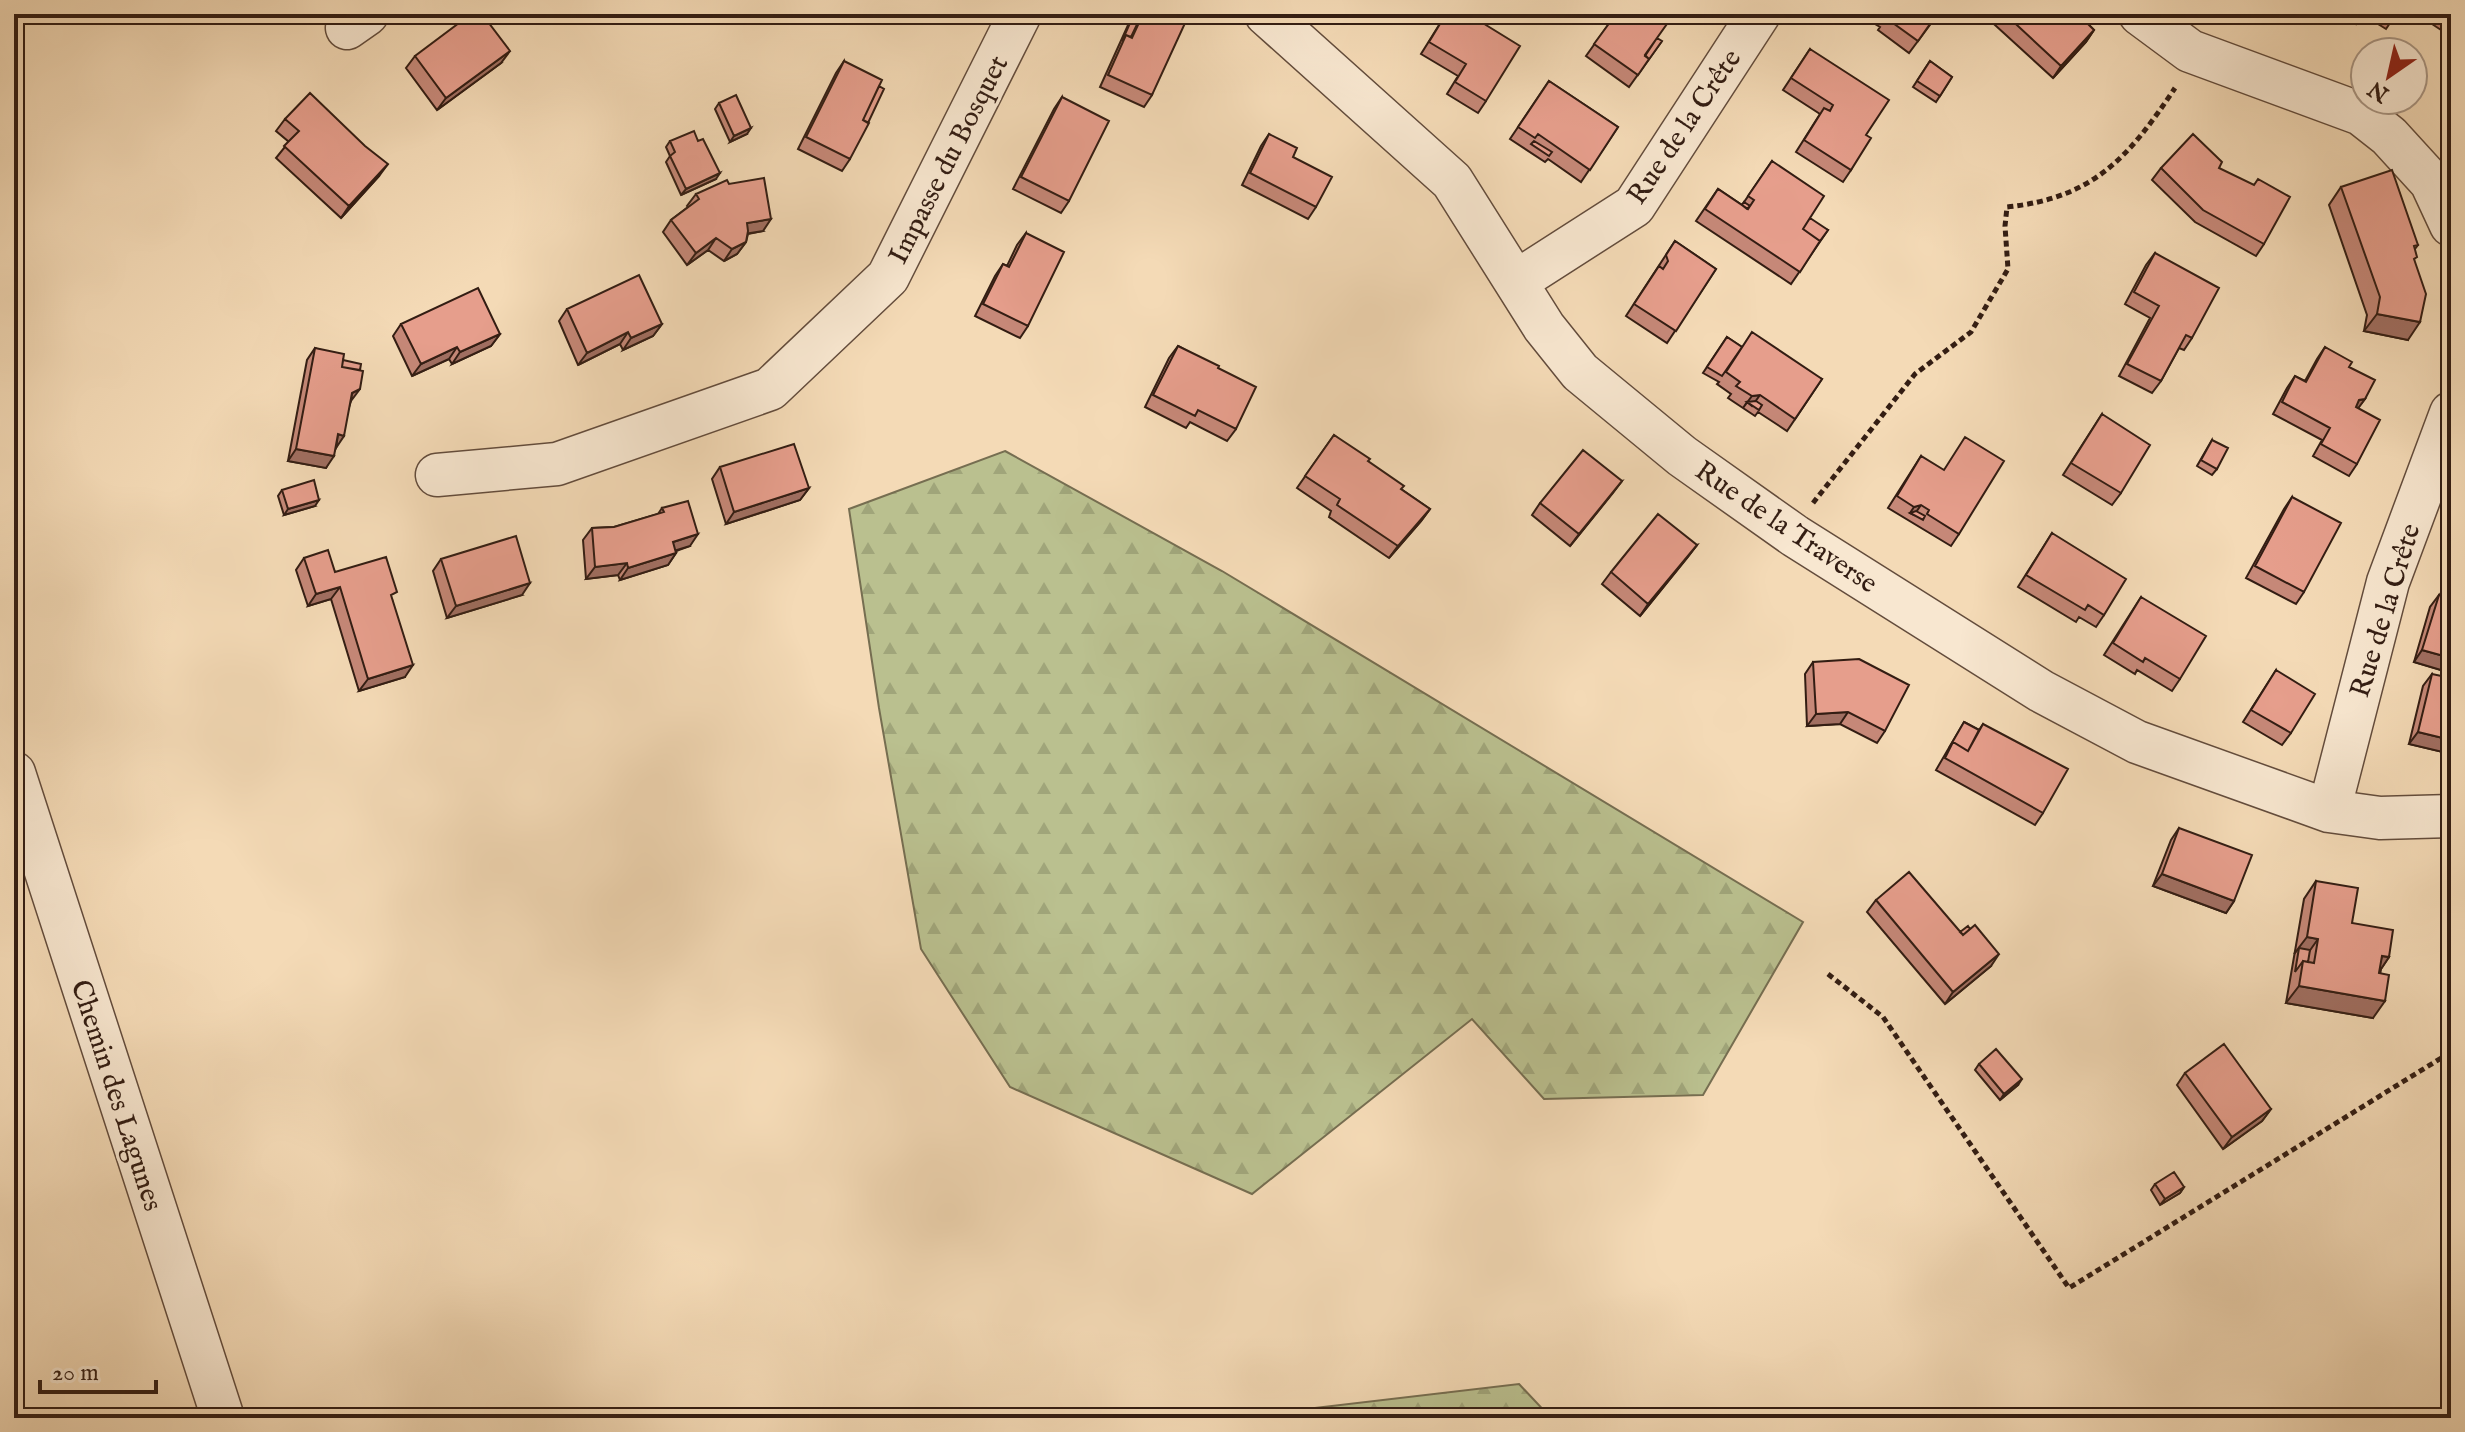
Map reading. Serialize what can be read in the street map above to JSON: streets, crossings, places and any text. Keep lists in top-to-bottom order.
{
  "streets": {
    "street": [
      "Rue de la Crête",
      "Impasse du Bosquet",
      "Rue de la Traverse",
      "Chemin des Lagunes"
    ]
  },
  "crossings": [
    ["Rue de la Crête", "Rue de la Traverse"]
  ],
  "scale_bar": "20 m",
  "north": "bottom left"
}
